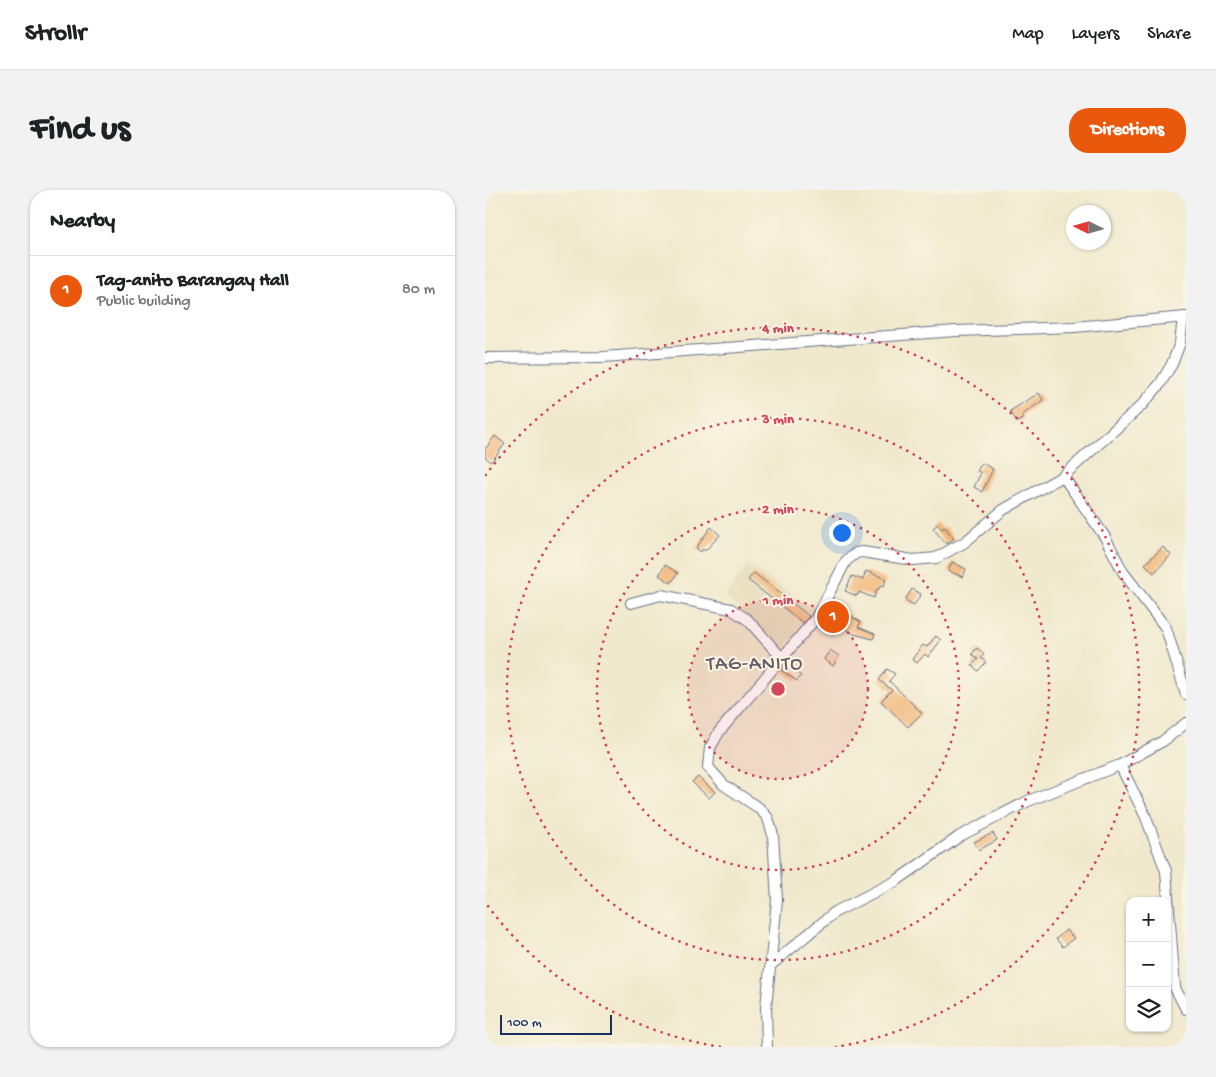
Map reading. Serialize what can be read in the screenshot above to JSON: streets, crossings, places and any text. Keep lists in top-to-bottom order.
{
  "districts": ["TAG-ANITO"],
  "scale_bar": "100 m",
  "north": "left",
  "page": {
    "header": "Strollr",
    "nav": ["Map", "Layers", "Share"],
    "buttons": "Directions",
    "title": "Find us",
    "heading": "Nearby",
    "list": [
      {
        "mark": "1",
        "name": "Tag-anito Barangay Hall",
        "note": "Public building",
        "value": "80 m"
      }
    ],
    "pins": "1",
    "map_buttons": ["+", "−"],
    "scale": "100 m"
  },
  "rings": [
    "4 min",
    "3 min",
    "2 min",
    "1 min"
  ]
}
